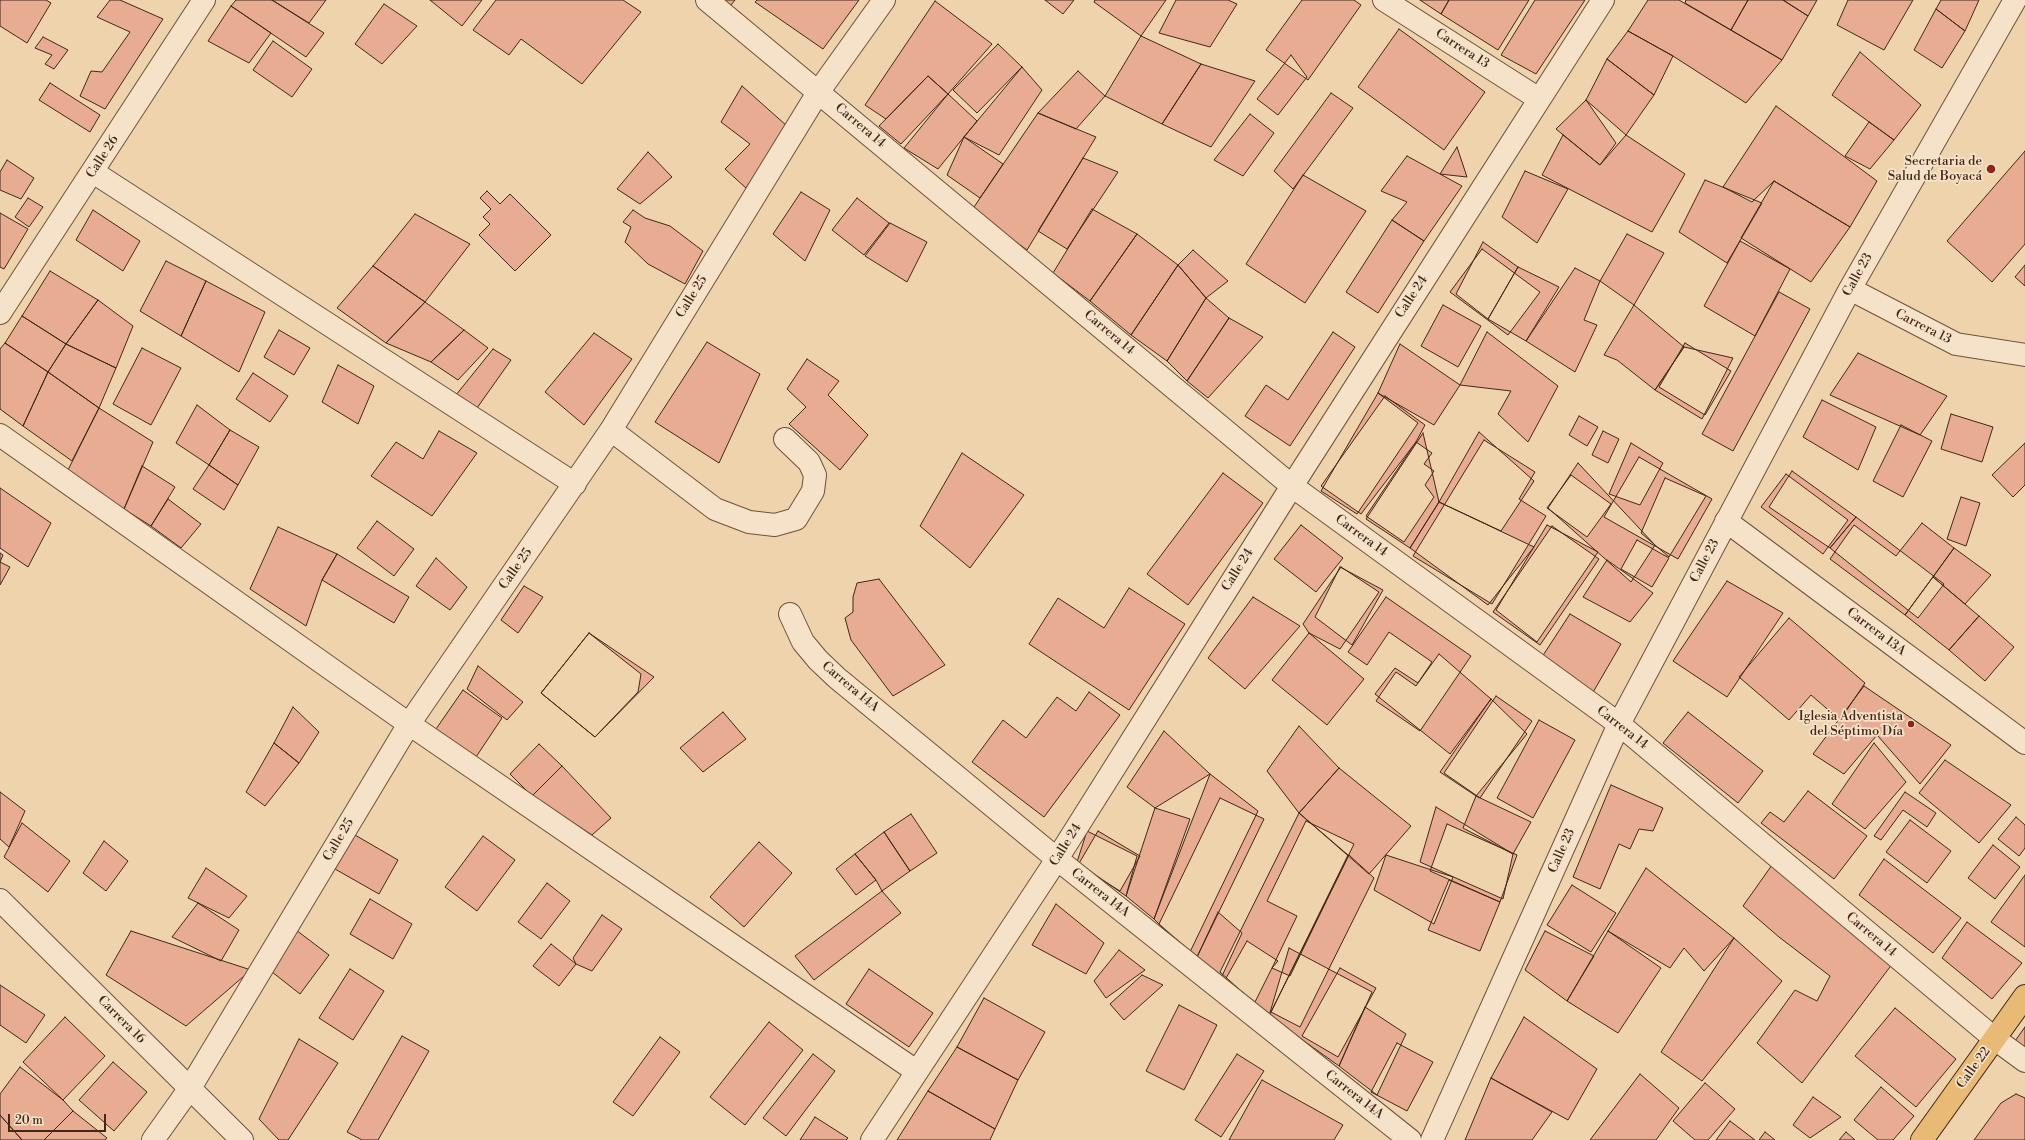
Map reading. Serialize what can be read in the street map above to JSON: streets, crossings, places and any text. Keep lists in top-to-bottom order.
{
  "streets": {
    "main road": ["Calle 22"],
    "street": [
      "Carrera 13",
      "Carrera 14",
      "Calle 26",
      "Calle 23",
      "Calle 25",
      "Calle 24",
      "Carrera 13A",
      "Carrera 14A",
      "Carrera 16"
    ]
  },
  "crossings": [
    ["Carrera 13", "Calle 23"],
    ["Carrera 13", "Calle 24"],
    ["Carrera 14", "Calle 23"],
    ["Carrera 14", "Calle 25"],
    ["Carrera 14", "Calle 24"],
    ["Carrera 14", "Calle 22"],
    ["Calle 23", "Carrera 13A"],
    ["Calle 25", "Carrera 16"],
    ["Calle 24", "Carrera 14A"]
  ],
  "places": ["Secretaria de Salud de Boyacá", "Iglesia Adventista del Séptimo Día"],
  "scale_bar": "20 m"
}
